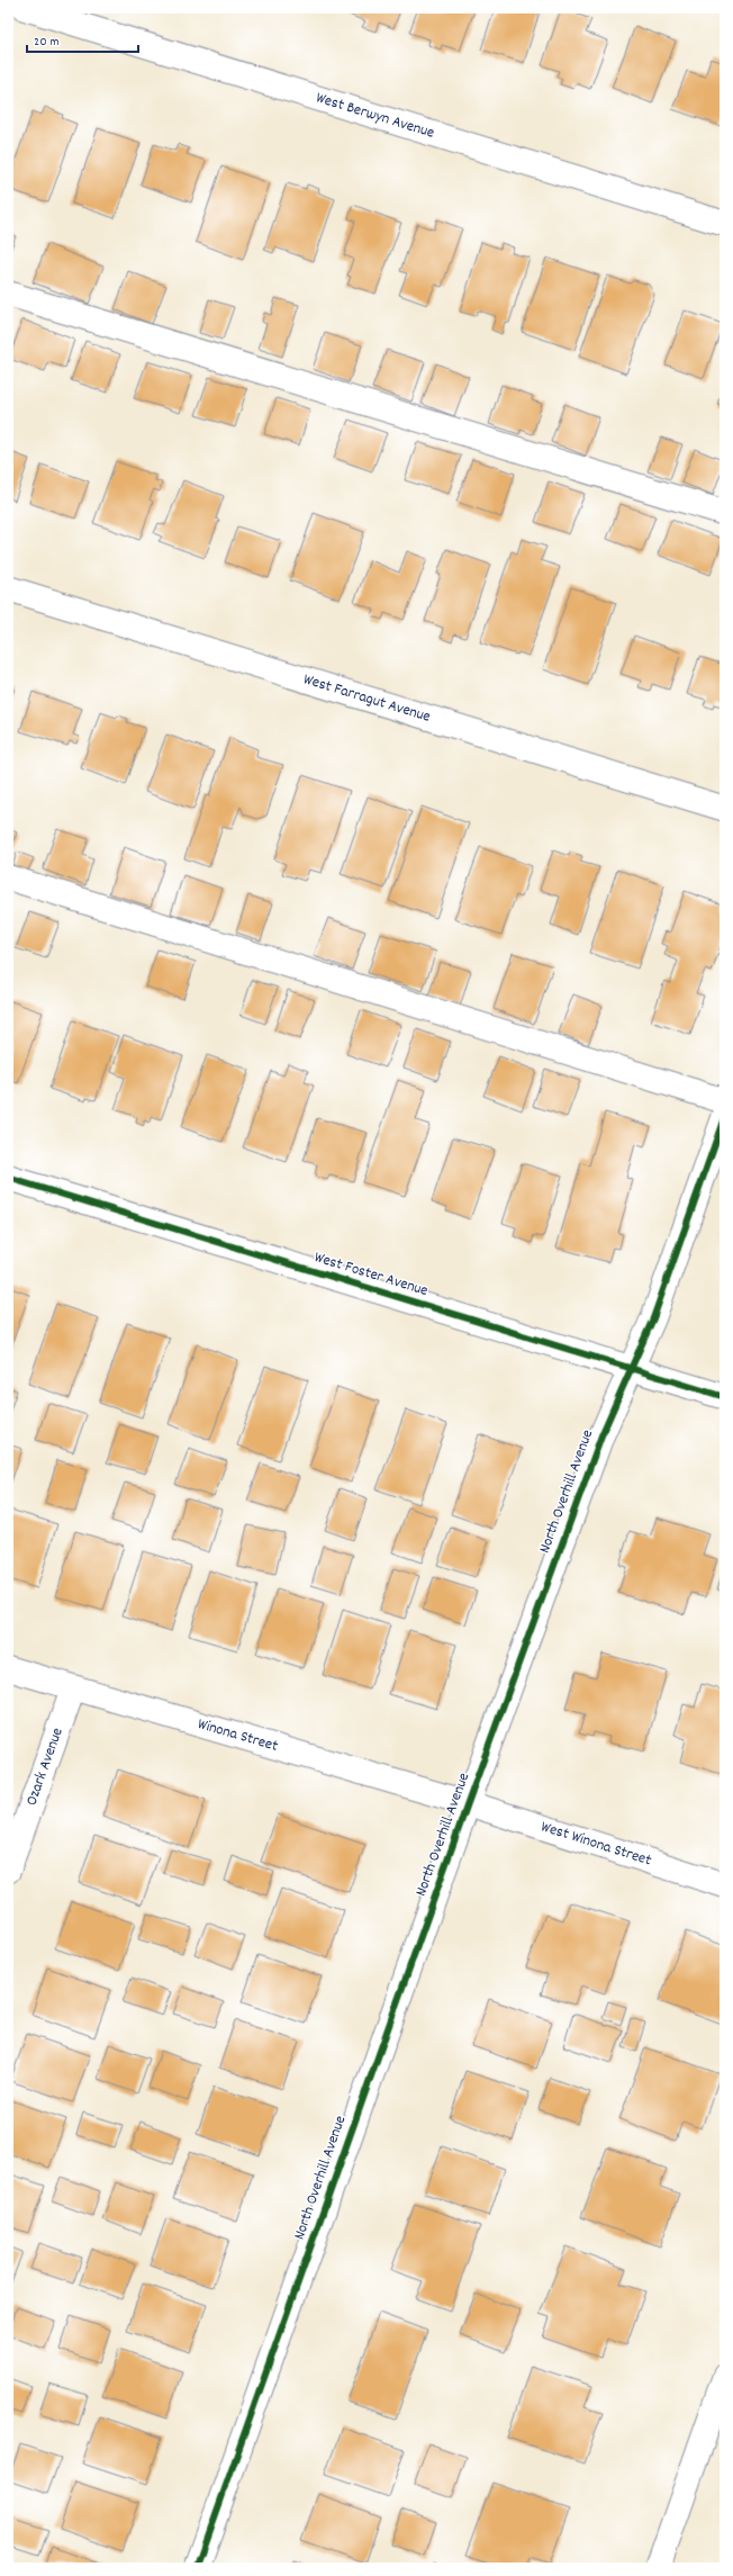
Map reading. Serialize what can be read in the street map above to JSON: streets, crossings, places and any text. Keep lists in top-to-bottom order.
{
  "streets": {
    "street": [
      "West Berwyn Avenue",
      "West Farragut Avenue",
      "West Foster Avenue",
      "North Overhill Avenue",
      "Winona Street",
      "Ozark Avenue",
      "West Winona Street"
    ]
  },
  "crossings": [
    ["West Foster Avenue", "North Overhill Avenue"],
    ["North Overhill Avenue", "Winona Street"],
    ["North Overhill Avenue", "West Winona Street"],
    ["Winona Street", "Ozark Avenue"],
    ["Winona Street", "West Winona Street"]
  ],
  "scale_bar": "20 m"
}
